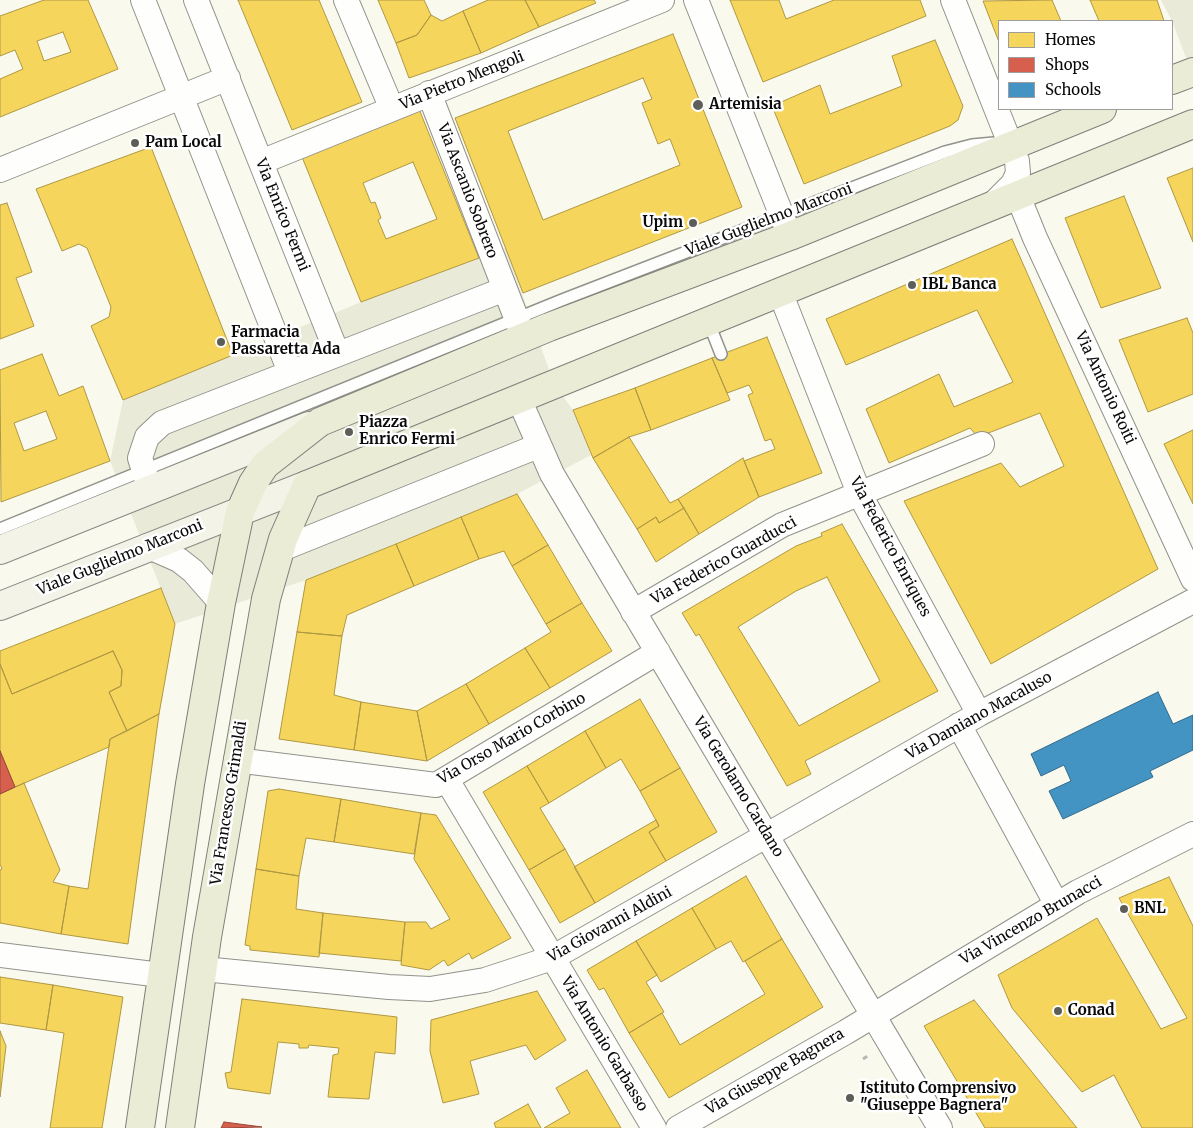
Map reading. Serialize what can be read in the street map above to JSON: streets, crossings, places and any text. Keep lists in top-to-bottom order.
{
  "streets": {
    "main road": ["Viale Guglielmo Marconi", "Via Francesco Grimaldi"],
    "street": [
      "Via Pietro Mengoli",
      "Via Ascanio Sobrero",
      "Via Enrico Fermi",
      "Via Antonio Roiti",
      "Via Federico Enriques",
      "Via Federico Guarducci",
      "Via Damiano Macaluso",
      "Via Orso Mario Corbino",
      "Via Gerolamo Cardano",
      "Via Vincenzo Brunacci",
      "Via Giovanni Aldini",
      "Via Antonio Garbasso",
      "Via Giuseppe Bagnera"
    ]
  },
  "crossings": [
    ["Via Pietro Mengoli", "Via Ascanio Sobrero"],
    ["Via Pietro Mengoli", "Via Enrico Fermi"],
    ["Via Federico Enriques", "Via Federico Guarducci"],
    ["Via Federico Enriques", "Via Damiano Macaluso"],
    ["Via Federico Enriques", "Via Vincenzo Brunacci"],
    ["Via Federico Guarducci", "Via Gerolamo Cardano"],
    ["Via Damiano Macaluso", "Via Gerolamo Cardano"],
    ["Via Damiano Macaluso", "Via Giovanni Aldini"],
    ["Via Orso Mario Corbino", "Via Gerolamo Cardano"],
    ["Via Orso Mario Corbino", "Via Francesco Grimaldi"],
    ["Via Orso Mario Corbino", "Via Antonio Garbasso"],
    ["Via Gerolamo Cardano", "Via Vincenzo Brunacci"],
    ["Via Gerolamo Cardano", "Via Giovanni Aldini"],
    ["Via Gerolamo Cardano", "Via Giuseppe Bagnera"],
    ["Via Francesco Grimaldi", "Via Giovanni Aldini"],
    ["Via Vincenzo Brunacci", "Via Giuseppe Bagnera"],
    ["Via Giovanni Aldini", "Via Antonio Garbasso"]
  ],
  "places": [
    "Artemisia",
    "Pam Local",
    "Upim",
    "IBL Banca",
    "Farmacia Passaretta Ada",
    "Piazza Enrico Fermi",
    "BNL",
    "Conad",
    "Istituto Comprensivo \"Giuseppe Bagnera\""
  ],
  "legend": ["Homes", "Shops", "Schools"]
}
